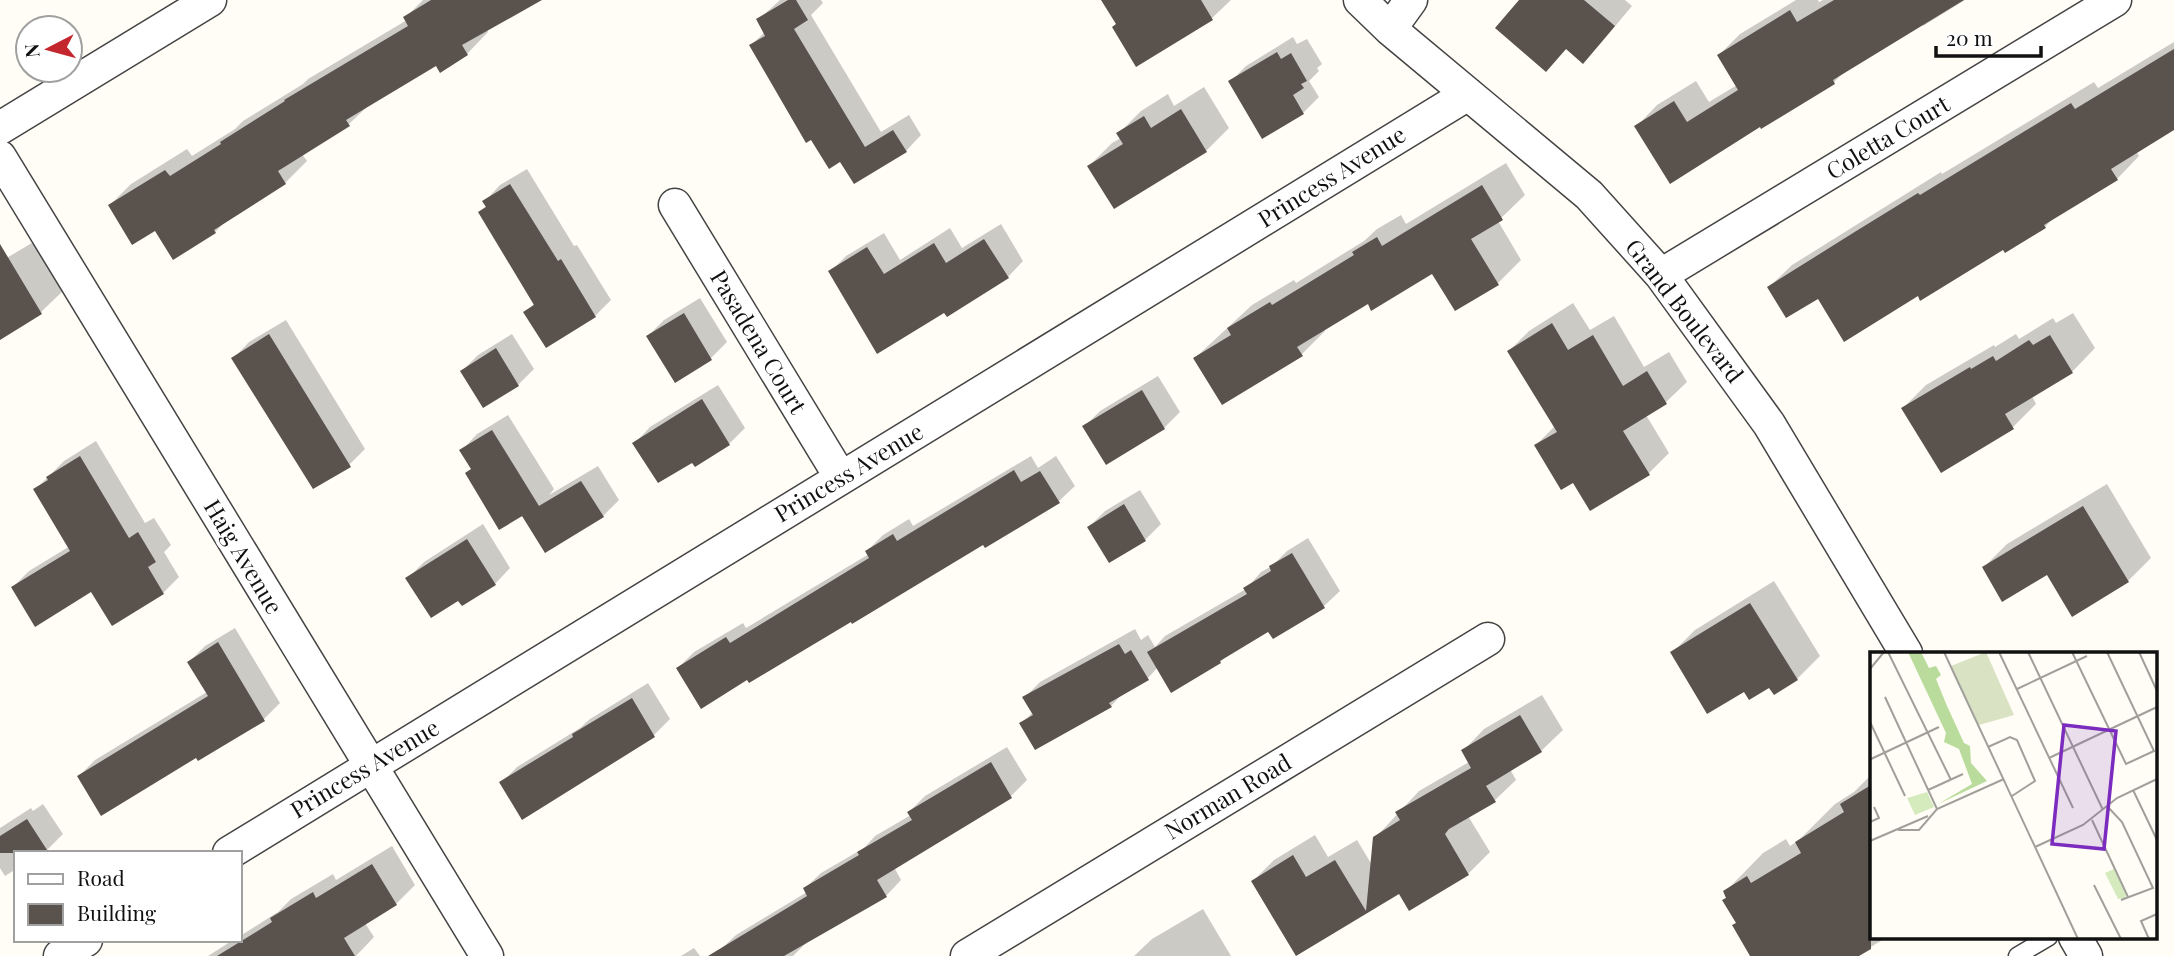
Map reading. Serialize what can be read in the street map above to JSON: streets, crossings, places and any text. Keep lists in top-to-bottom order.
{
  "streets": {
    "street": [
      "Coletta Court",
      "Princess Avenue",
      "Grand Boulevard",
      "Pasadena Court",
      "Haig Avenue",
      "Norman Road"
    ]
  },
  "crossings": [
    ["Coletta Court", "Grand Boulevard"],
    ["Princess Avenue", "Grand Boulevard"],
    ["Princess Avenue", "Pasadena Court"],
    ["Princess Avenue", "Haig Avenue"]
  ],
  "legend": ["Road", "Building"],
  "scale_bar": "20 m",
  "north": "left"
}
